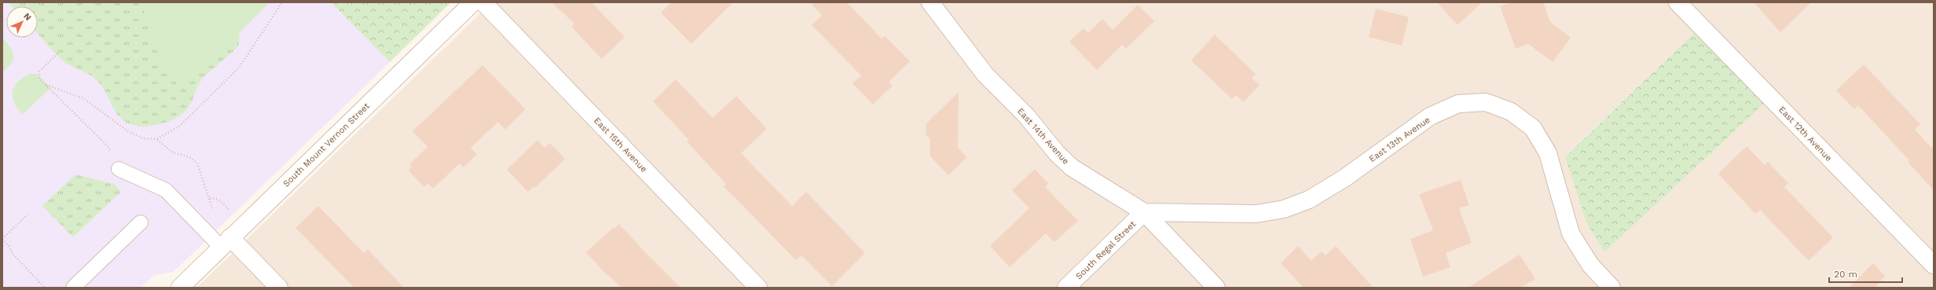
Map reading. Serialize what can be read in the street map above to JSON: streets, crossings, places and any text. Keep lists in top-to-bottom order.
{
  "streets": {
    "street": [
      "East 12th Avenue",
      "East 14th Avenue",
      "East 13th Avenue",
      "South Mount Vernon Street",
      "East 15th Avenue",
      "South Regal Street"
    ]
  },
  "crossings": [
    ["East 14th Avenue", "East 13th Avenue"],
    ["East 14th Avenue", "South Regal Street"],
    ["East 13th Avenue", "South Regal Street"]
  ],
  "scale_bar": "20 m",
  "north": "top right"
}
